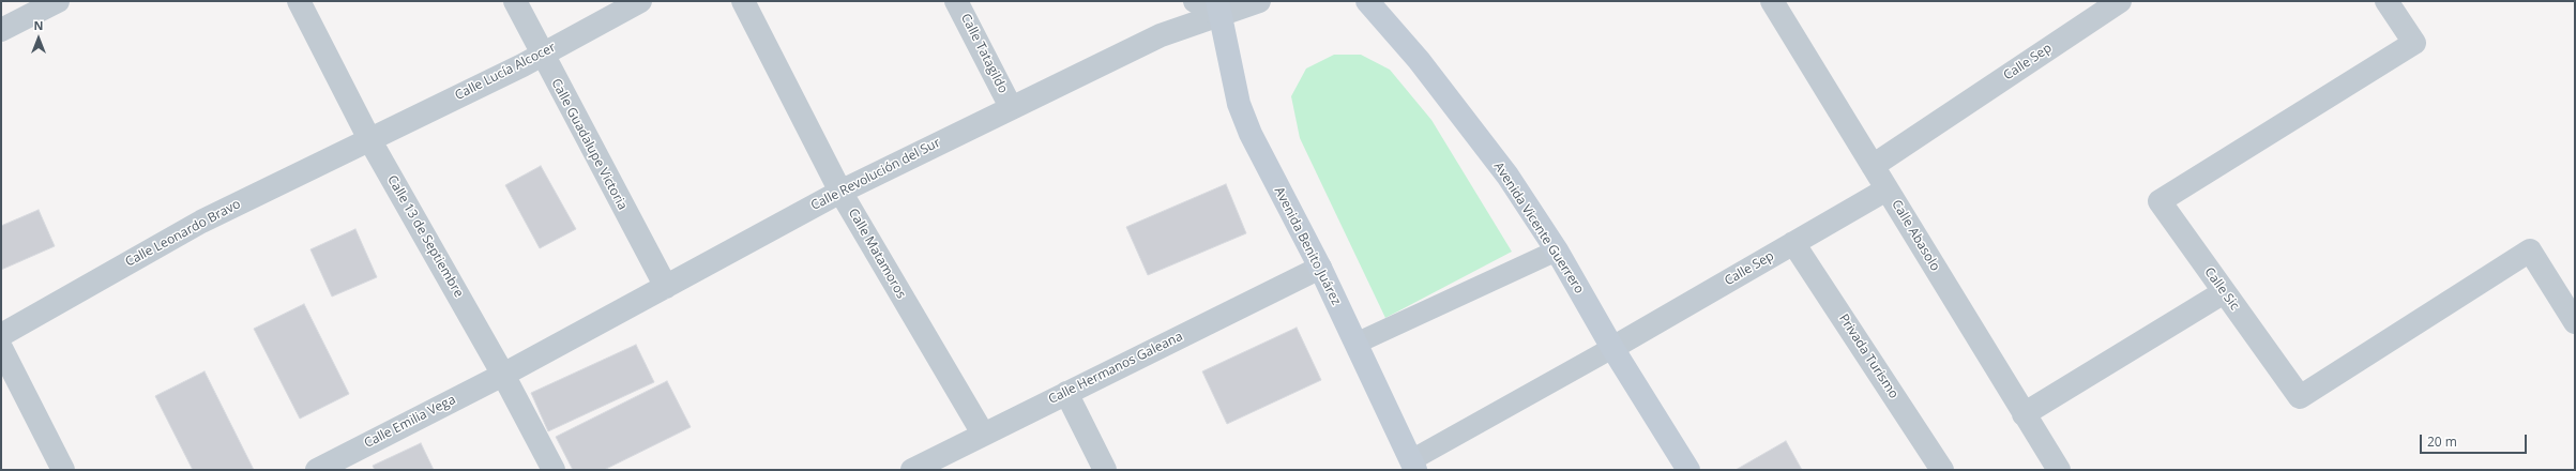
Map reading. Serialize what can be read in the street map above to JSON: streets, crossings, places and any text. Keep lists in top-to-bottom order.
{
  "streets": {
    "main road": ["Avenida Vicente Guerrero", "Avenida Benito Juárez"],
    "street": [
      "Calle Tatagildo",
      "Calle Sep",
      "Calle Lucía Alcocer",
      "Calle Guadalupe Victoria",
      "Calle Revolución del Sur",
      "Calle Leonardo Bravo",
      "Calle Abasolo",
      "Calle 13 de Septiembre",
      "Calle Matamoros",
      "Calle Sic",
      "Privada Turismo",
      "Calle Hermanos Galeana",
      "Calle Emilia Vega"
    ]
  },
  "crossings": [
    ["Calle Tatagildo", "Calle Revolución del Sur"],
    ["Calle Sep", "Avenida Vicente Guerrero"],
    ["Calle Sep", "Calle Abasolo"],
    ["Calle Sep", "Privada Turismo"],
    ["Calle Lucía Alcocer", "Calle Guadalupe Victoria"],
    ["Calle Lucía Alcocer", "Calle Leonardo Bravo"],
    ["Calle Lucía Alcocer", "Calle 13 de Septiembre"],
    ["Calle Guadalupe Victoria", "Calle Revolución del Sur"],
    ["Calle Revolución del Sur", "Calle 13 de Septiembre"],
    ["Calle Revolución del Sur", "Avenida Benito Juárez"],
    ["Calle Revolución del Sur", "Calle Matamoros"],
    ["Calle Revolución del Sur", "Calle Emilia Vega"],
    ["Calle Leonardo Bravo", "Calle 13 de Septiembre"],
    ["Calle 13 de Septiembre", "Calle Emilia Vega"],
    ["Avenida Benito Juárez", "Calle Hermanos Galeana"],
    ["Calle Matamoros", "Calle Hermanos Galeana"]
  ],
  "scale_bar": "20 m",
  "north": "top"
}
